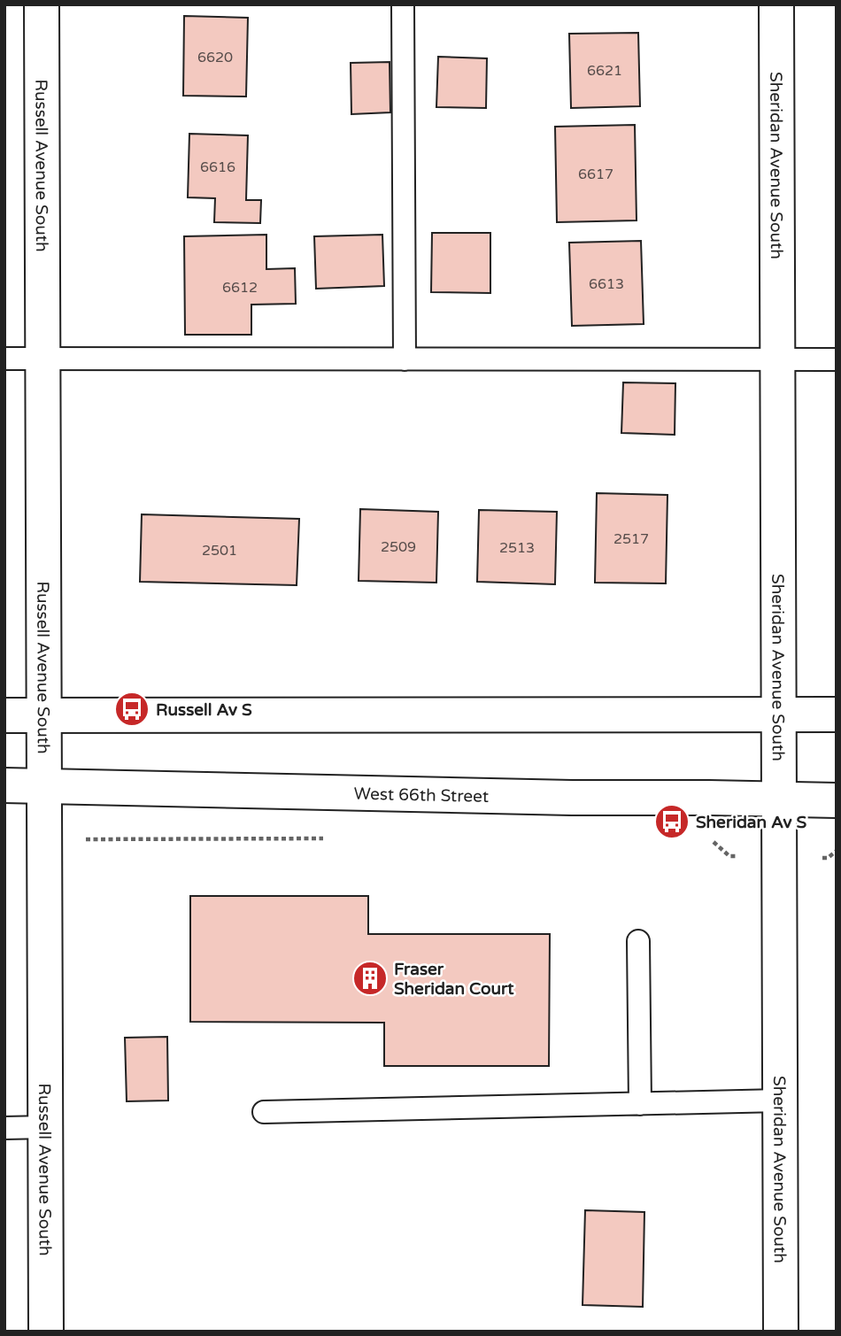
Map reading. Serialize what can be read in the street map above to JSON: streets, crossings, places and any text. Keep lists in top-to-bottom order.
{
  "streets": {
    "street": ["Russell Avenue South", "Sheridan Avenue South", "West 66th Street"]
  },
  "crossings": [
    ["Russell Avenue South", "West 66th Street"],
    ["Sheridan Avenue South", "West 66th Street"]
  ],
  "places": {
    "bus stop": ["Russell Av S", "Sheridan Av S"],
    "building": ["Fraser Sheridan Court"]
  },
  "house_numbers": [
    "6620",
    "6621",
    "6616",
    "6617",
    "6613",
    "6612",
    "2517",
    "2509",
    "2513",
    "2501"
  ]
}
